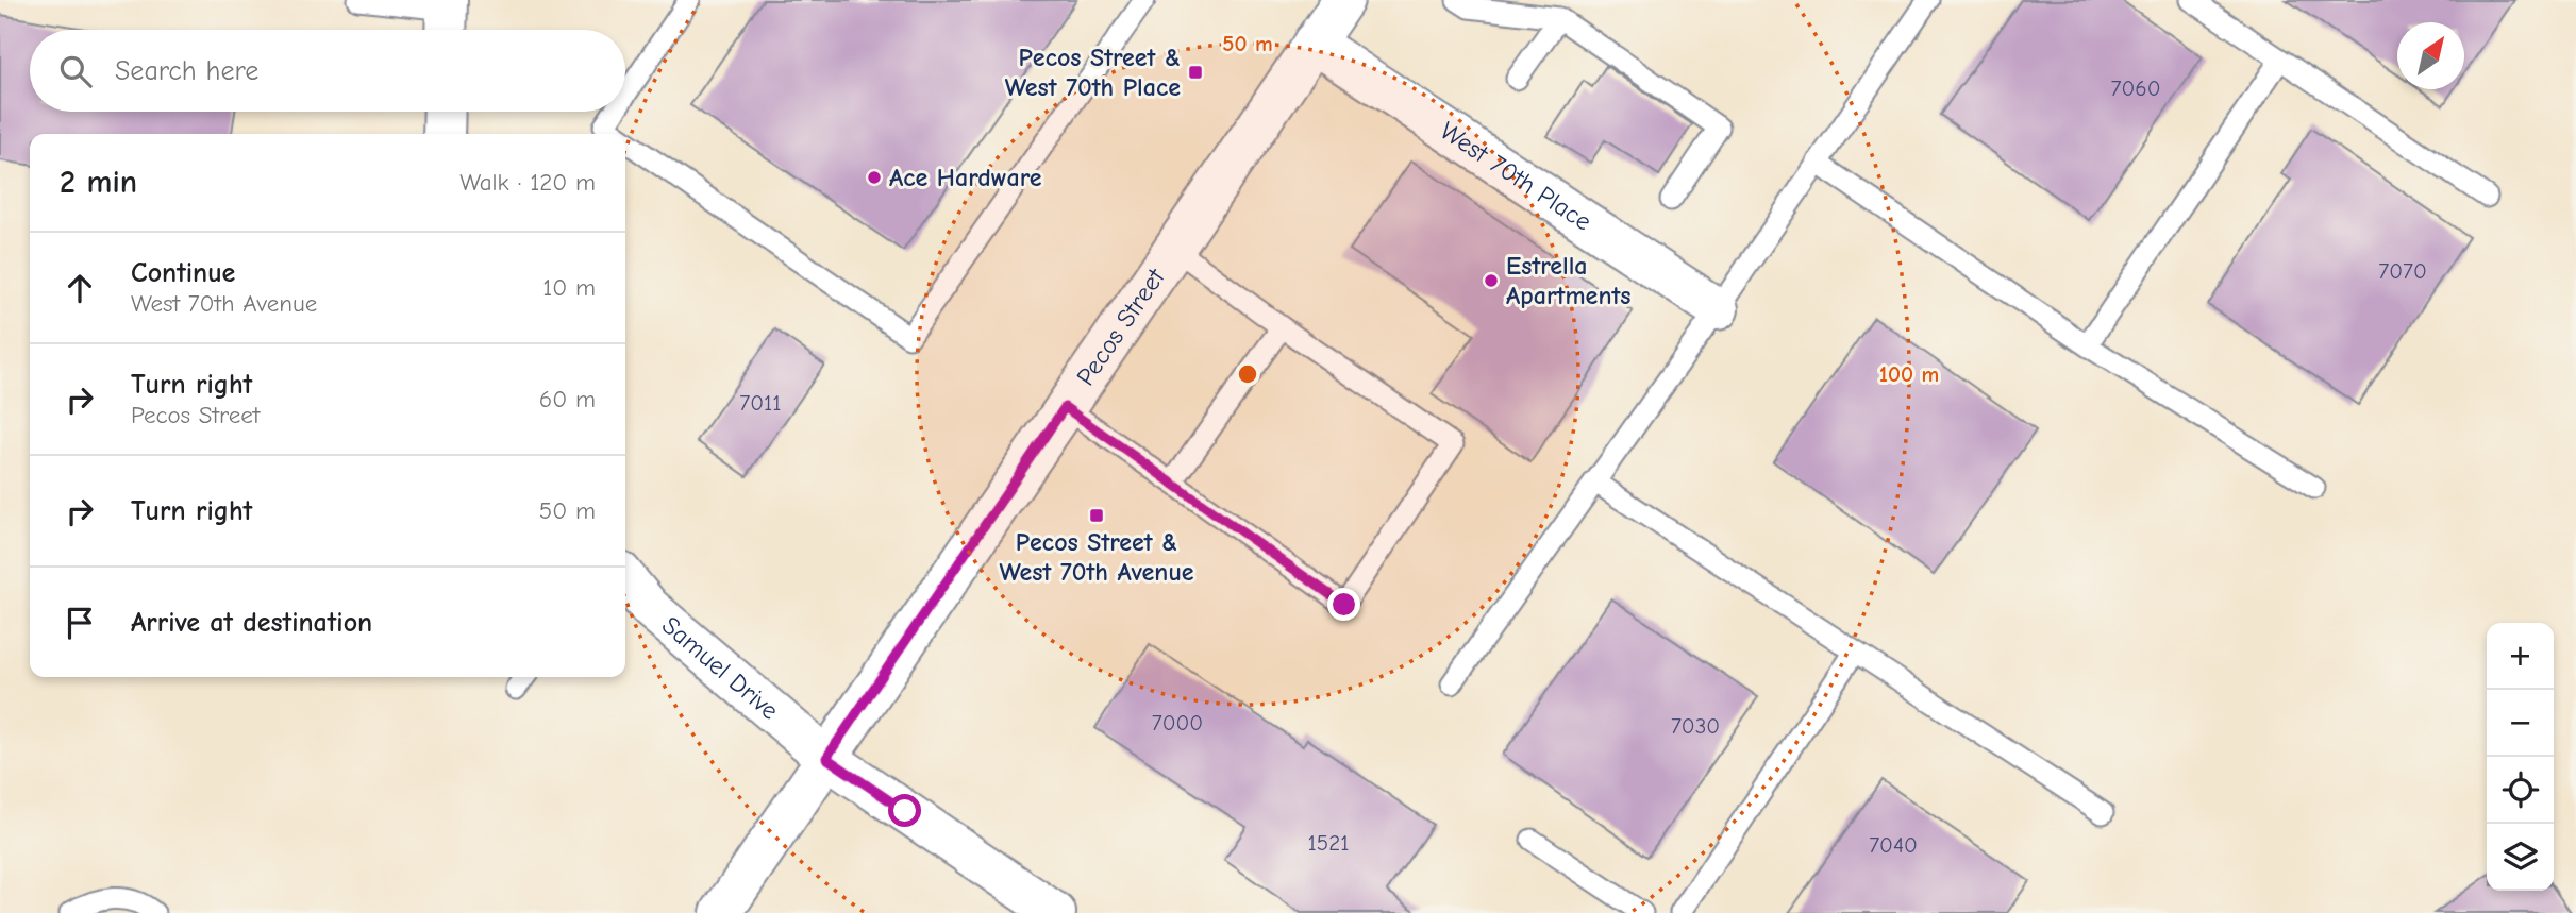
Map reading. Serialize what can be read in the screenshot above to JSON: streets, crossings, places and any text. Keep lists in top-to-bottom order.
{
  "streets": {
    "main road": ["West 70th Place", "Pecos Street", "Samuel Drive"]
  },
  "crossings": [
    ["West 70th Place", "Pecos Street"],
    ["Pecos Street", "Samuel Drive"]
  ],
  "places": {
    "transit": ["Pecos Street & West 70th Place", "Pecos Street & West 70th Avenue"],
    "other": ["Ace Hardware", "Estrella Apartments"]
  },
  "house_numbers": [
    "7060",
    "7070",
    "7011",
    "7000",
    "7030",
    "1521",
    "7040"
  ],
  "north": "top right",
  "page": {
    "search": "Search here",
    "heading": ["2 min", "Walk · 120 m"],
    "list": [
      ["Continue", "West 70th Avenue", "10 m"],
      ["Turn right", "Pecos Street", "60 m"],
      ["Turn right", "50 m"],
      "Arrive at destination"
    ],
    "map_buttons": ["+", "−"]
  },
  "rings": ["50 m", "100 m"]
}
